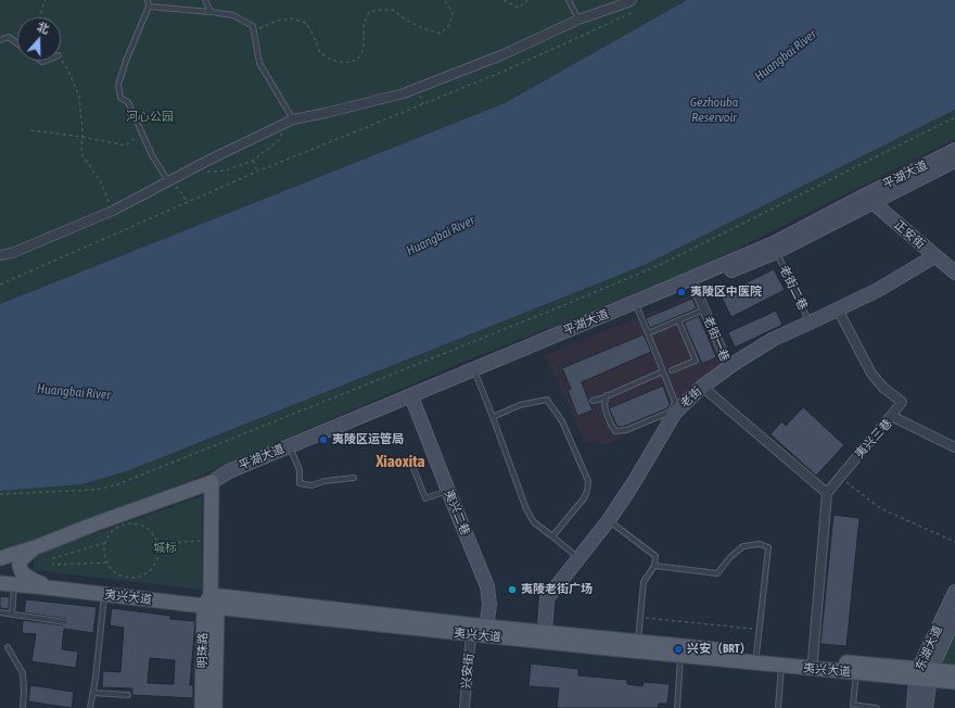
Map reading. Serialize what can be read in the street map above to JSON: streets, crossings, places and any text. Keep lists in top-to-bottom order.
{
  "streets": {
    "main road": [
      "平湖大道",
      "正安街",
      "老街",
      "夷兴二巷",
      "夷兴大道",
      "东湖大道",
      "明珠路"
    ],
    "street": ["老街一巷", "夷兴三巷", "兴安街"],
    "lane": ["老街二巷"]
  },
  "crossings": [
    ["平湖大道", "正安街"],
    ["平湖大道", "老街二巷"],
    ["平湖大道", "老街一巷"],
    ["平湖大道", "夷兴二巷"],
    ["平湖大道", "明珠路"],
    ["正安街", "老街"],
    ["老街二巷", "老街"],
    ["老街一巷", "老街"],
    ["老街", "夷兴大道"],
    ["夷兴二巷", "夷兴大道"],
    ["夷兴大道", "东湖大道"],
    ["夷兴大道", "明珠路"],
    ["夷兴大道", "兴安街"]
  ],
  "districts": ["Xiaoxita"],
  "water": ["Huangbai River", "Gezhouba Reservoir"],
  "parks": ["河心公园", "城标"],
  "places": [
    "夷陵区中医院",
    "夷陵区运管局",
    "夷陵老街广场",
    "兴安（BRT）"
  ],
  "north": "top"
}
